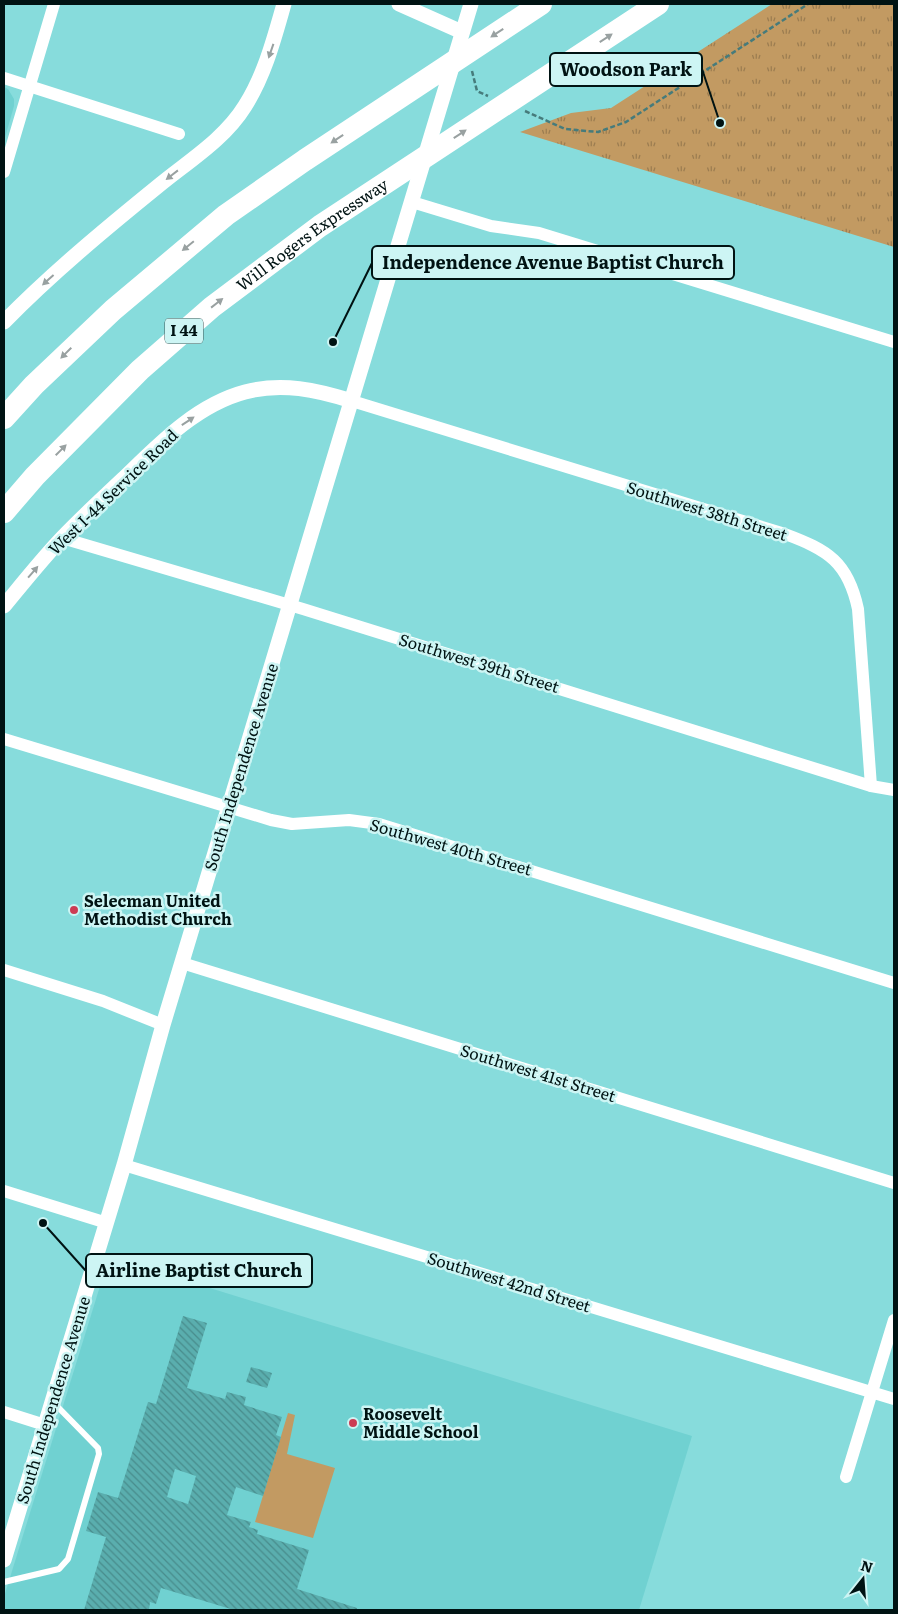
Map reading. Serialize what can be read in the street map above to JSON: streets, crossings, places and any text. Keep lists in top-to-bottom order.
{
  "streets": {
    "highway": ["Will Rogers Expressway", "I 44"],
    "street": [
      "West I-44 Service Road",
      "Southwest 38th Street",
      "Southwest 39th Street",
      "South Independence Avenue",
      "Southwest 40th Street",
      "Southwest 41st Street",
      "Southwest 42nd Street"
    ]
  },
  "crossings": [
    ["West I-44 Service Road", "Southwest 38th Street"],
    ["West I-44 Service Road", "Southwest 39th Street"],
    ["West I-44 Service Road", "South Independence Avenue"],
    ["Southwest 38th Street", "Southwest 39th Street"],
    ["Southwest 38th Street", "South Independence Avenue"],
    ["Southwest 39th Street", "South Independence Avenue"],
    ["South Independence Avenue", "Southwest 40th Street"],
    ["South Independence Avenue", "Southwest 41st Street"],
    ["South Independence Avenue", "Southwest 42nd Street"]
  ],
  "one_way": ["West I-44 Service Road"],
  "places": [
    "Woodson Park",
    "Independence Avenue Baptist Church",
    "Selecman United Methodist Church",
    "Airline Baptist Church",
    "Roosevelt Middle School"
  ],
  "north": "top"
}
